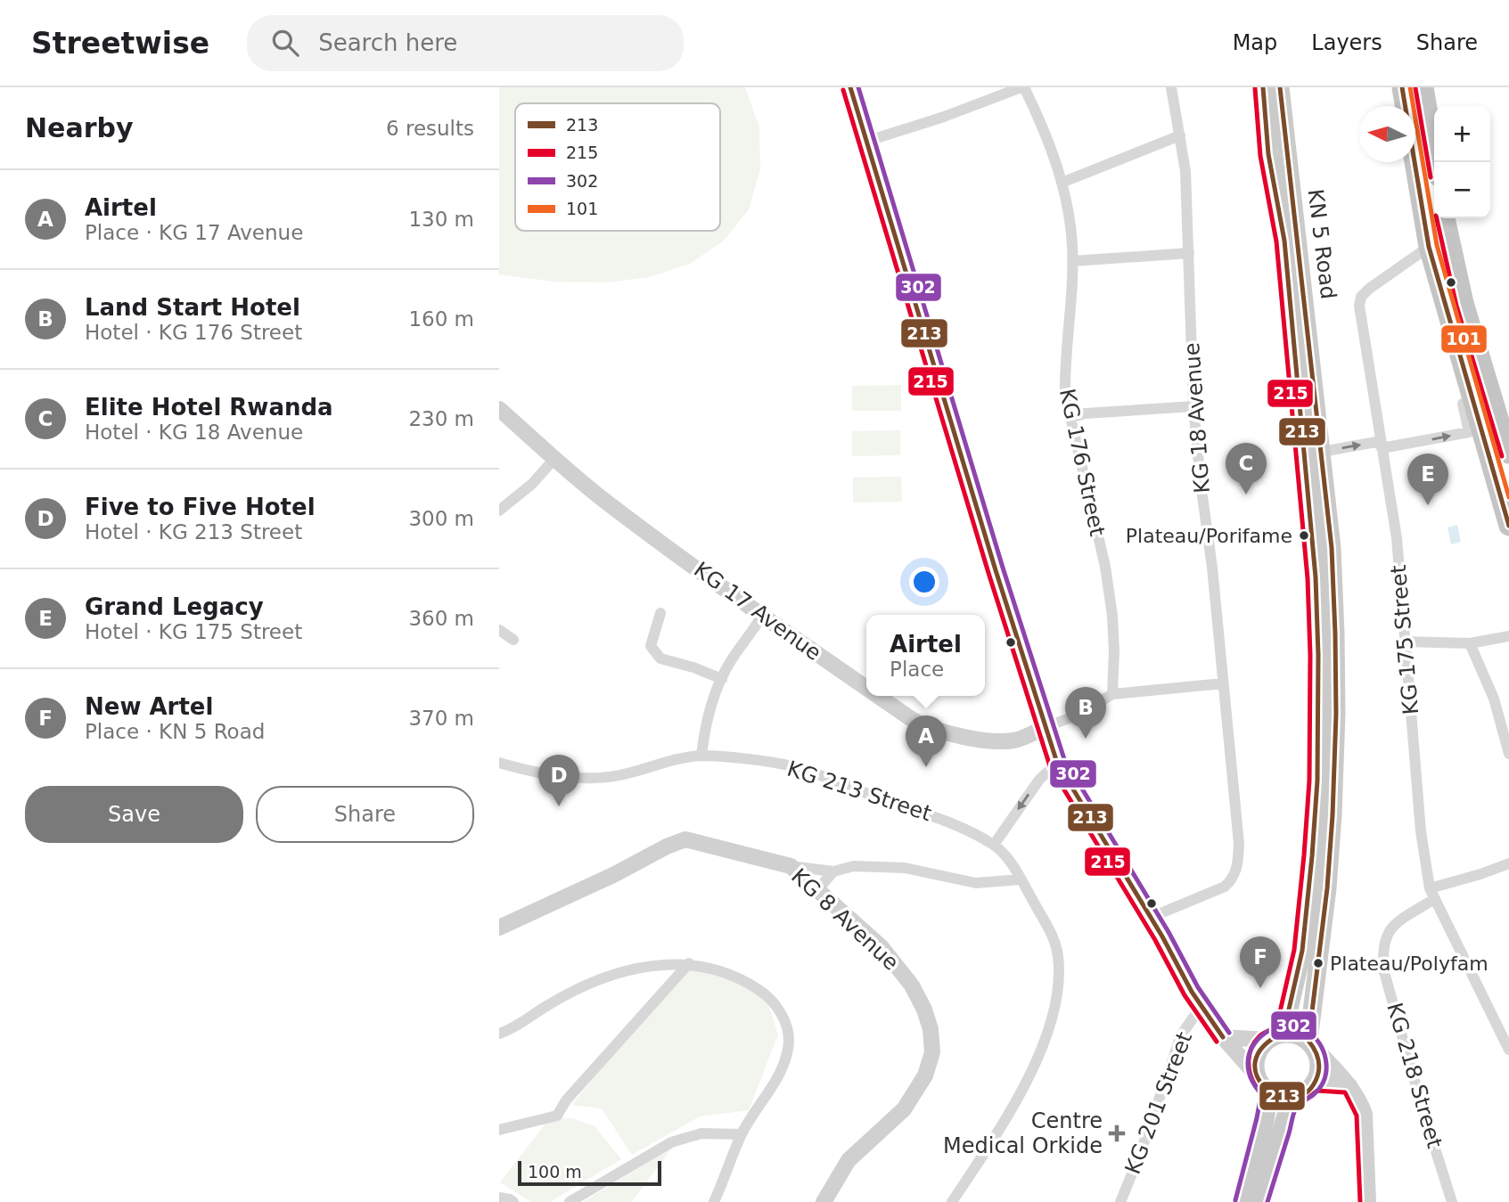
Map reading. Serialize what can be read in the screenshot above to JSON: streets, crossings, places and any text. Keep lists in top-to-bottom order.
{
  "streets": {
    "main road": ["KN 5 Road"],
    "street": [
      "KG 18 Avenue",
      "KG 176 Street",
      "KG 17 Avenue",
      "KG 175 Street",
      "KG 213 Street",
      "KG 8 Avenue",
      "KG 218 Street",
      "KG 201 Street"
    ]
  },
  "crossings": [
    ["KG 175 Street", "KG 218 Street"]
  ],
  "places": {
    "other": ["Plateau/Porifame", "Plateau/Polyfam"],
    "health": ["Centre Medical Orkide"]
  },
  "lines": [
    "transit line 213",
    "transit line 302",
    "transit line 101",
    "transit line 215"
  ],
  "legend": [
    "213",
    "215",
    "302",
    "101"
  ],
  "scale_bar": "100 m",
  "north": "left",
  "page": {
    "header": "Streetwise",
    "search": "Search here",
    "nav": ["Map", "Layers", "Share"],
    "heading": ["Nearby", "6 results"],
    "map_buttons": ["+", "−"],
    "list": [
      {
        "mark": "A",
        "name": "Airtel",
        "note": "Place · KG 17 Avenue",
        "value": "130 m"
      },
      {
        "mark": "B",
        "name": "Land Start Hotel",
        "note": "Hotel · KG 176 Street",
        "value": "160 m"
      },
      {
        "mark": "C",
        "name": "Elite Hotel Rwanda",
        "note": "Hotel · KG 18 Avenue",
        "value": "230 m"
      },
      {
        "mark": "D",
        "name": "Five to Five Hotel",
        "note": "Hotel · KG 213 Street",
        "value": "300 m"
      },
      {
        "mark": "E",
        "name": "Grand Legacy",
        "note": "Hotel · KG 175 Street",
        "value": "360 m"
      },
      {
        "mark": "F",
        "name": "New Artel",
        "note": "Place · KN 5 Road",
        "value": "370 m"
      }
    ],
    "pins": [
      "C",
      "E",
      "B",
      "A",
      "D",
      "F"
    ],
    "popup": ["Airtel", "Place"],
    "buttons": ["Save", "Share"],
    "scale": "100 m"
  }
}
